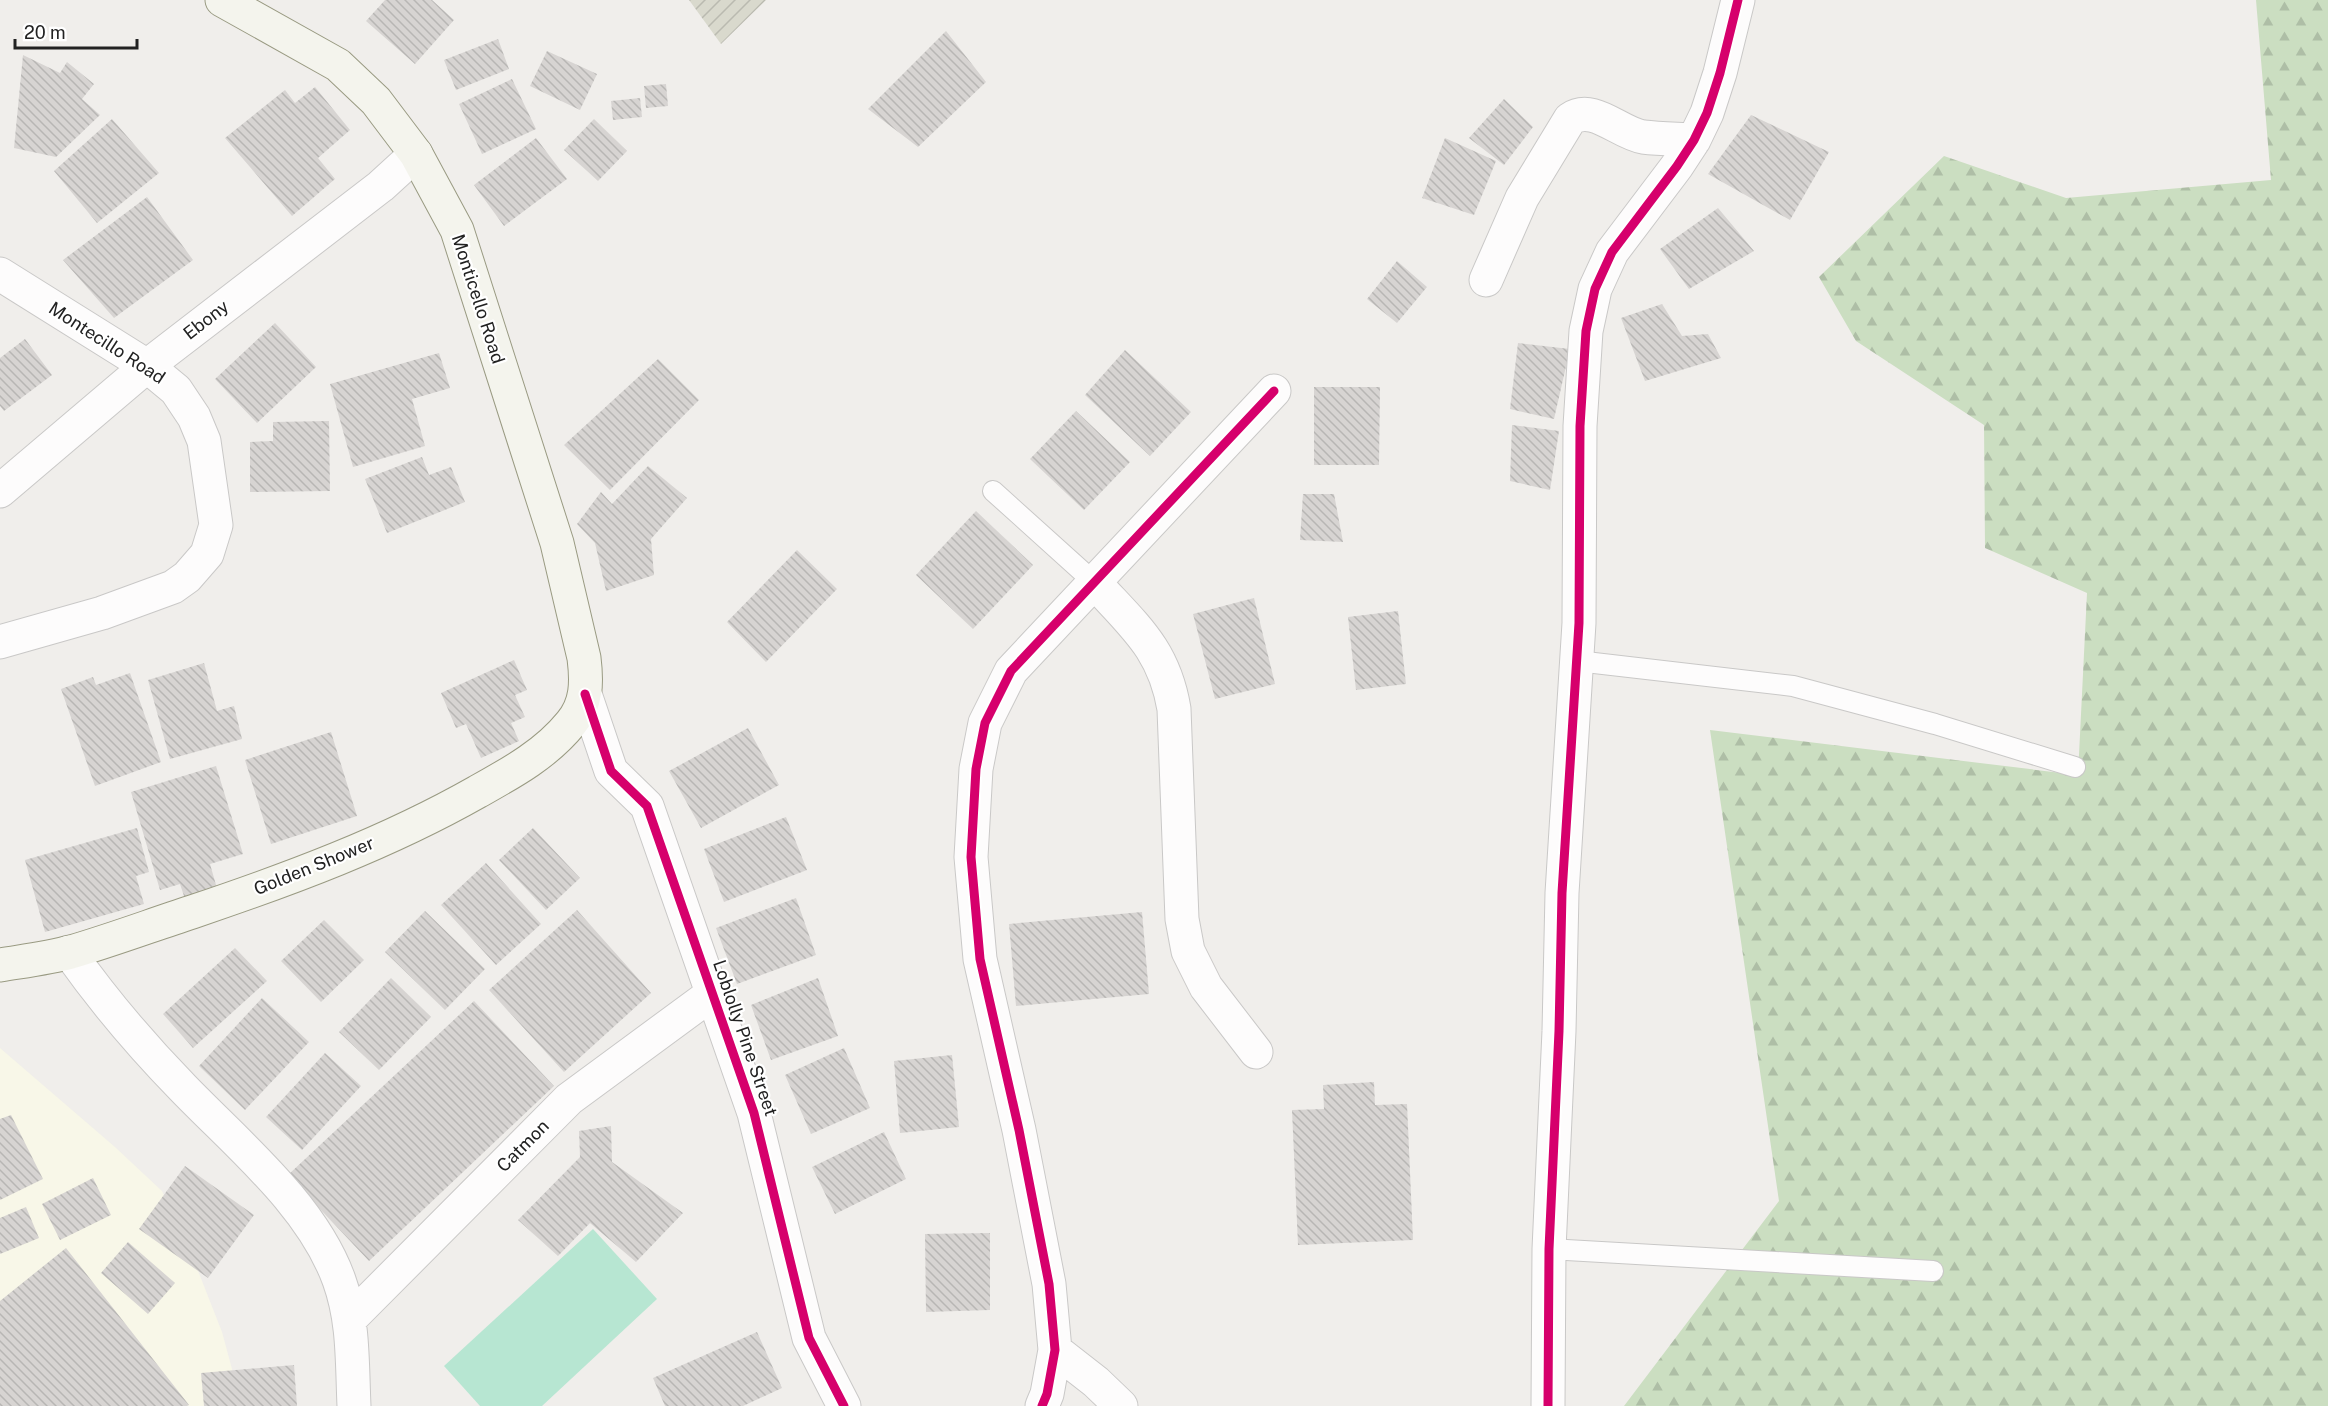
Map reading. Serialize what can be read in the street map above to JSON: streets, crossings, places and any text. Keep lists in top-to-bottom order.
{
  "streets": {
    "main road": ["Monticello Road", "Golden Shower"],
    "street": [
      "Ebony",
      "Montecillo Road",
      "Loblolly Pine Street",
      "Catmon"
    ]
  },
  "crossings": [
    ["Monticello Road", "Ebony"],
    ["Monticello Road", "Golden Shower"],
    ["Monticello Road", "Loblolly Pine Street"],
    ["Ebony", "Montecillo Road"],
    ["Golden Shower", "Loblolly Pine Street"],
    ["Loblolly Pine Street", "Catmon"]
  ],
  "scale_bar": "20 m"
}
